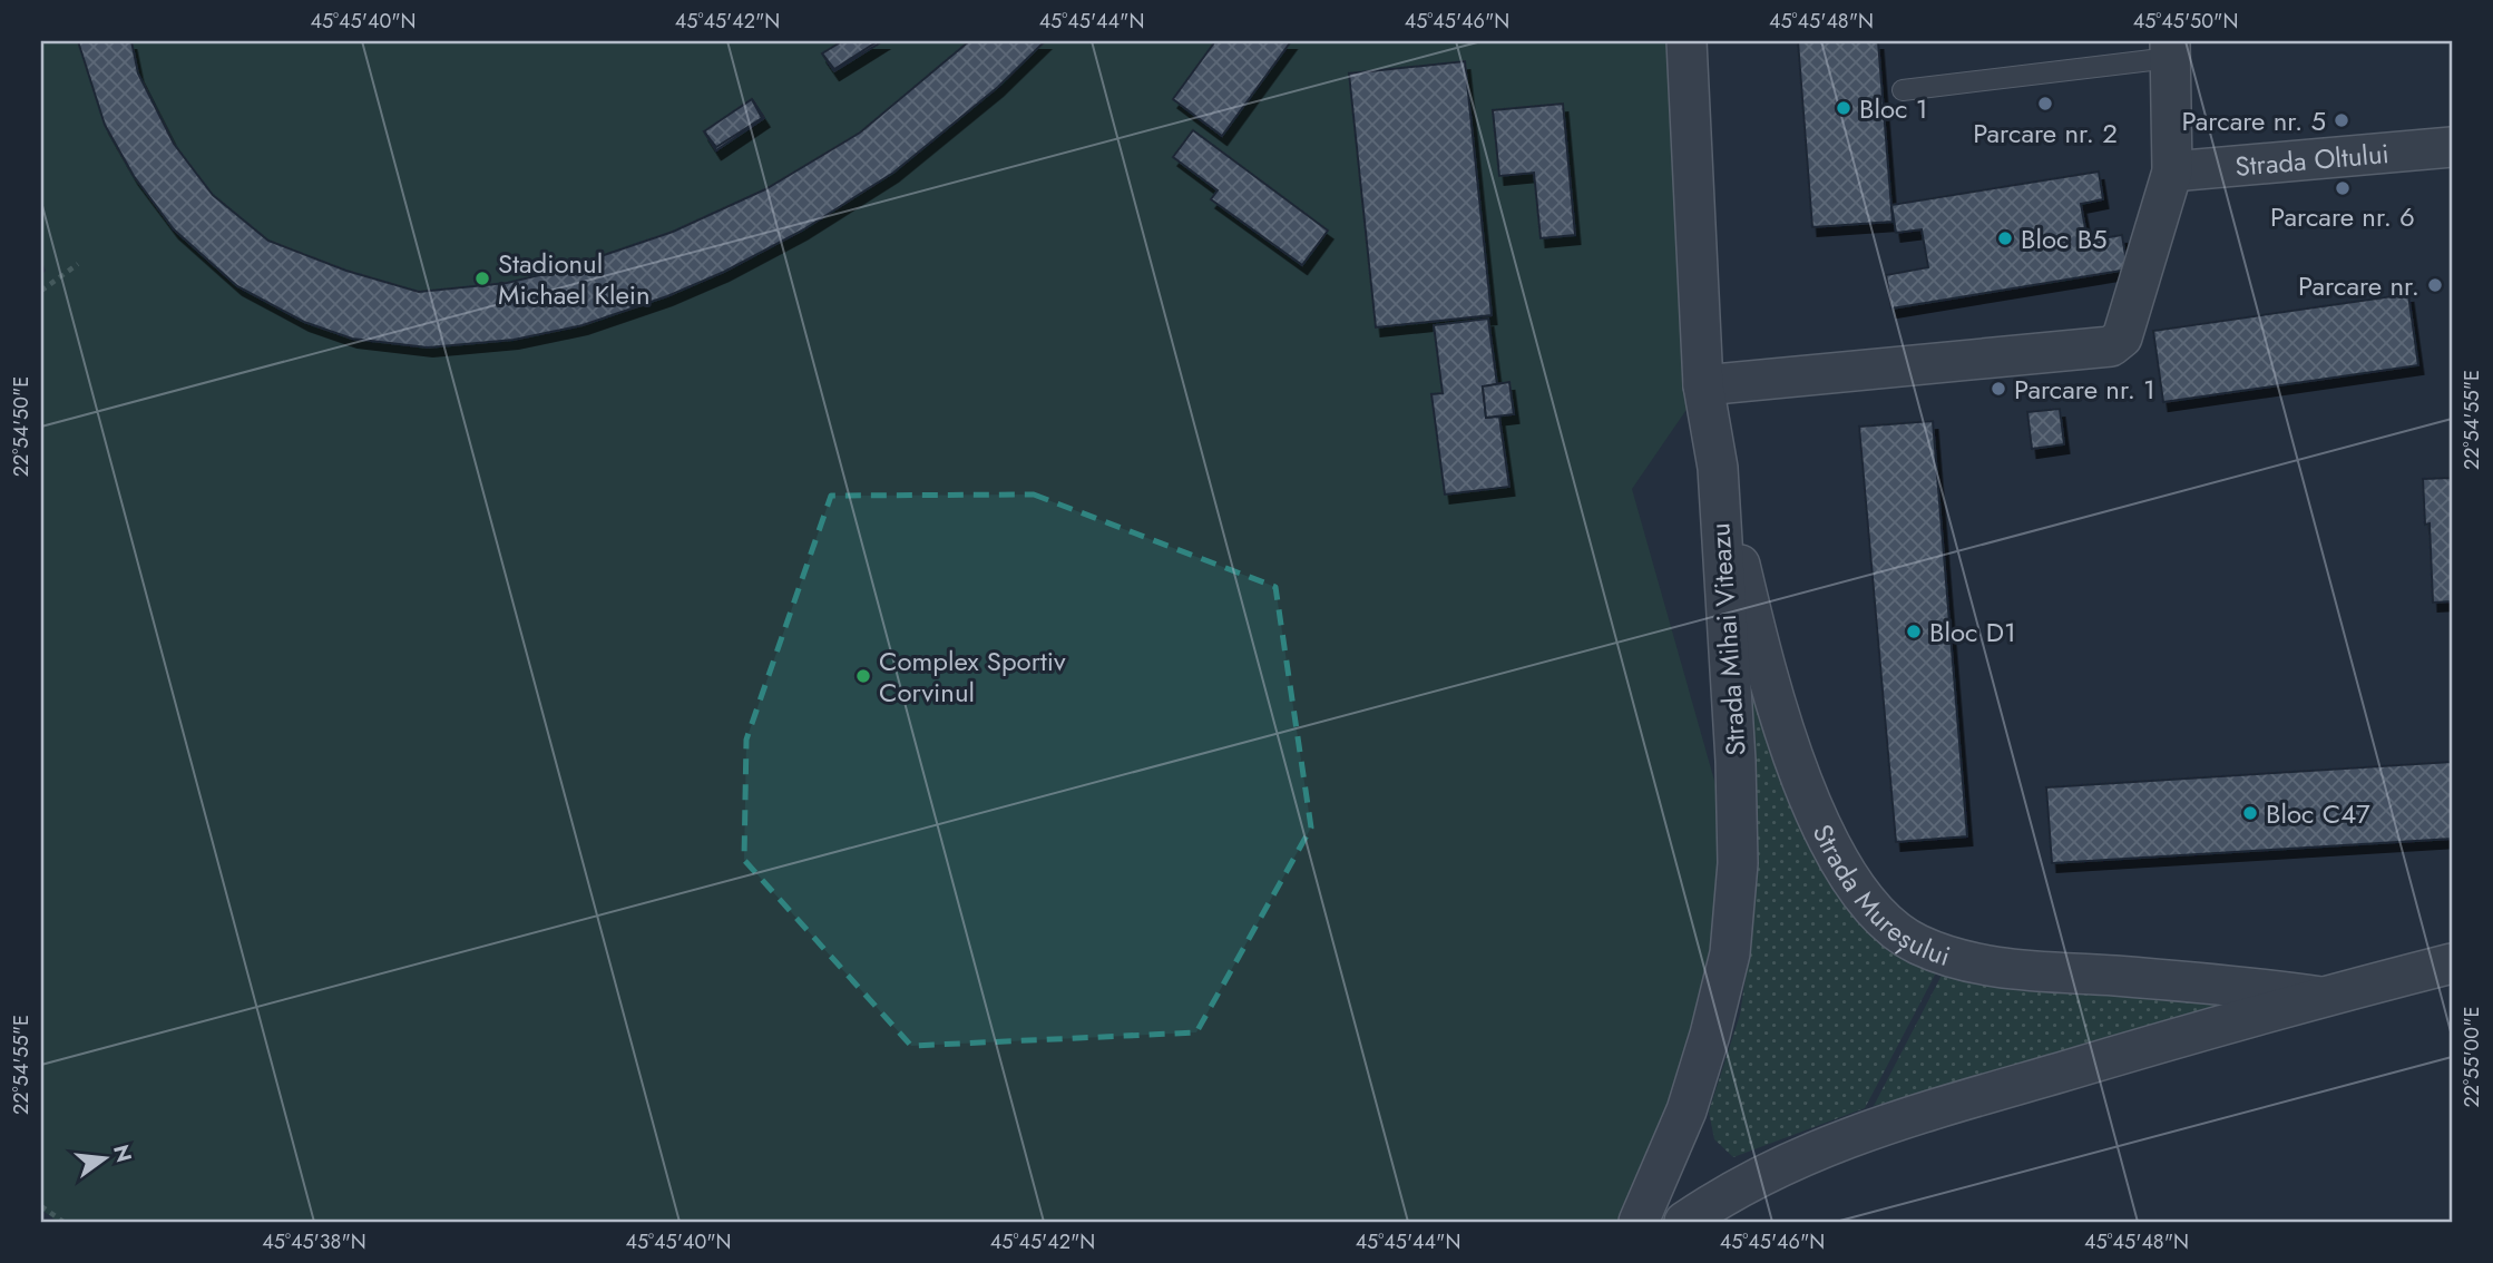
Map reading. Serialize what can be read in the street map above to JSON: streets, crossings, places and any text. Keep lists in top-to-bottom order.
{
  "streets": {
    "street": ["Strada Oltului", "Strada Mihai Viteazu", "Strada Mureșului"]
  },
  "crossings": [
    ["Strada Mihai Viteazu", "Strada Mureșului"]
  ],
  "places": [
    "Parcare nr. 2",
    "Bloc 1",
    "Parcare nr. 5",
    "Parcare nr. 6",
    "Bloc B5",
    "Stadionul Michael Klein",
    "Parcare nr.",
    "Parcare nr. 1",
    "Bloc D1",
    "Complex Sportiv Corvinul",
    "Bloc C47"
  ],
  "north": "right",
  "coordinates": [
    "45°45'40\"N",
    "45°45'42\"N",
    "45°45'44\"N",
    "45°45'46\"N",
    "45°45'48\"N",
    "45°45'50\"N",
    "22°54'55\"E",
    "22°54'50\"E",
    "22°55'00\"E",
    "45°45'38\"N"
  ]
}
